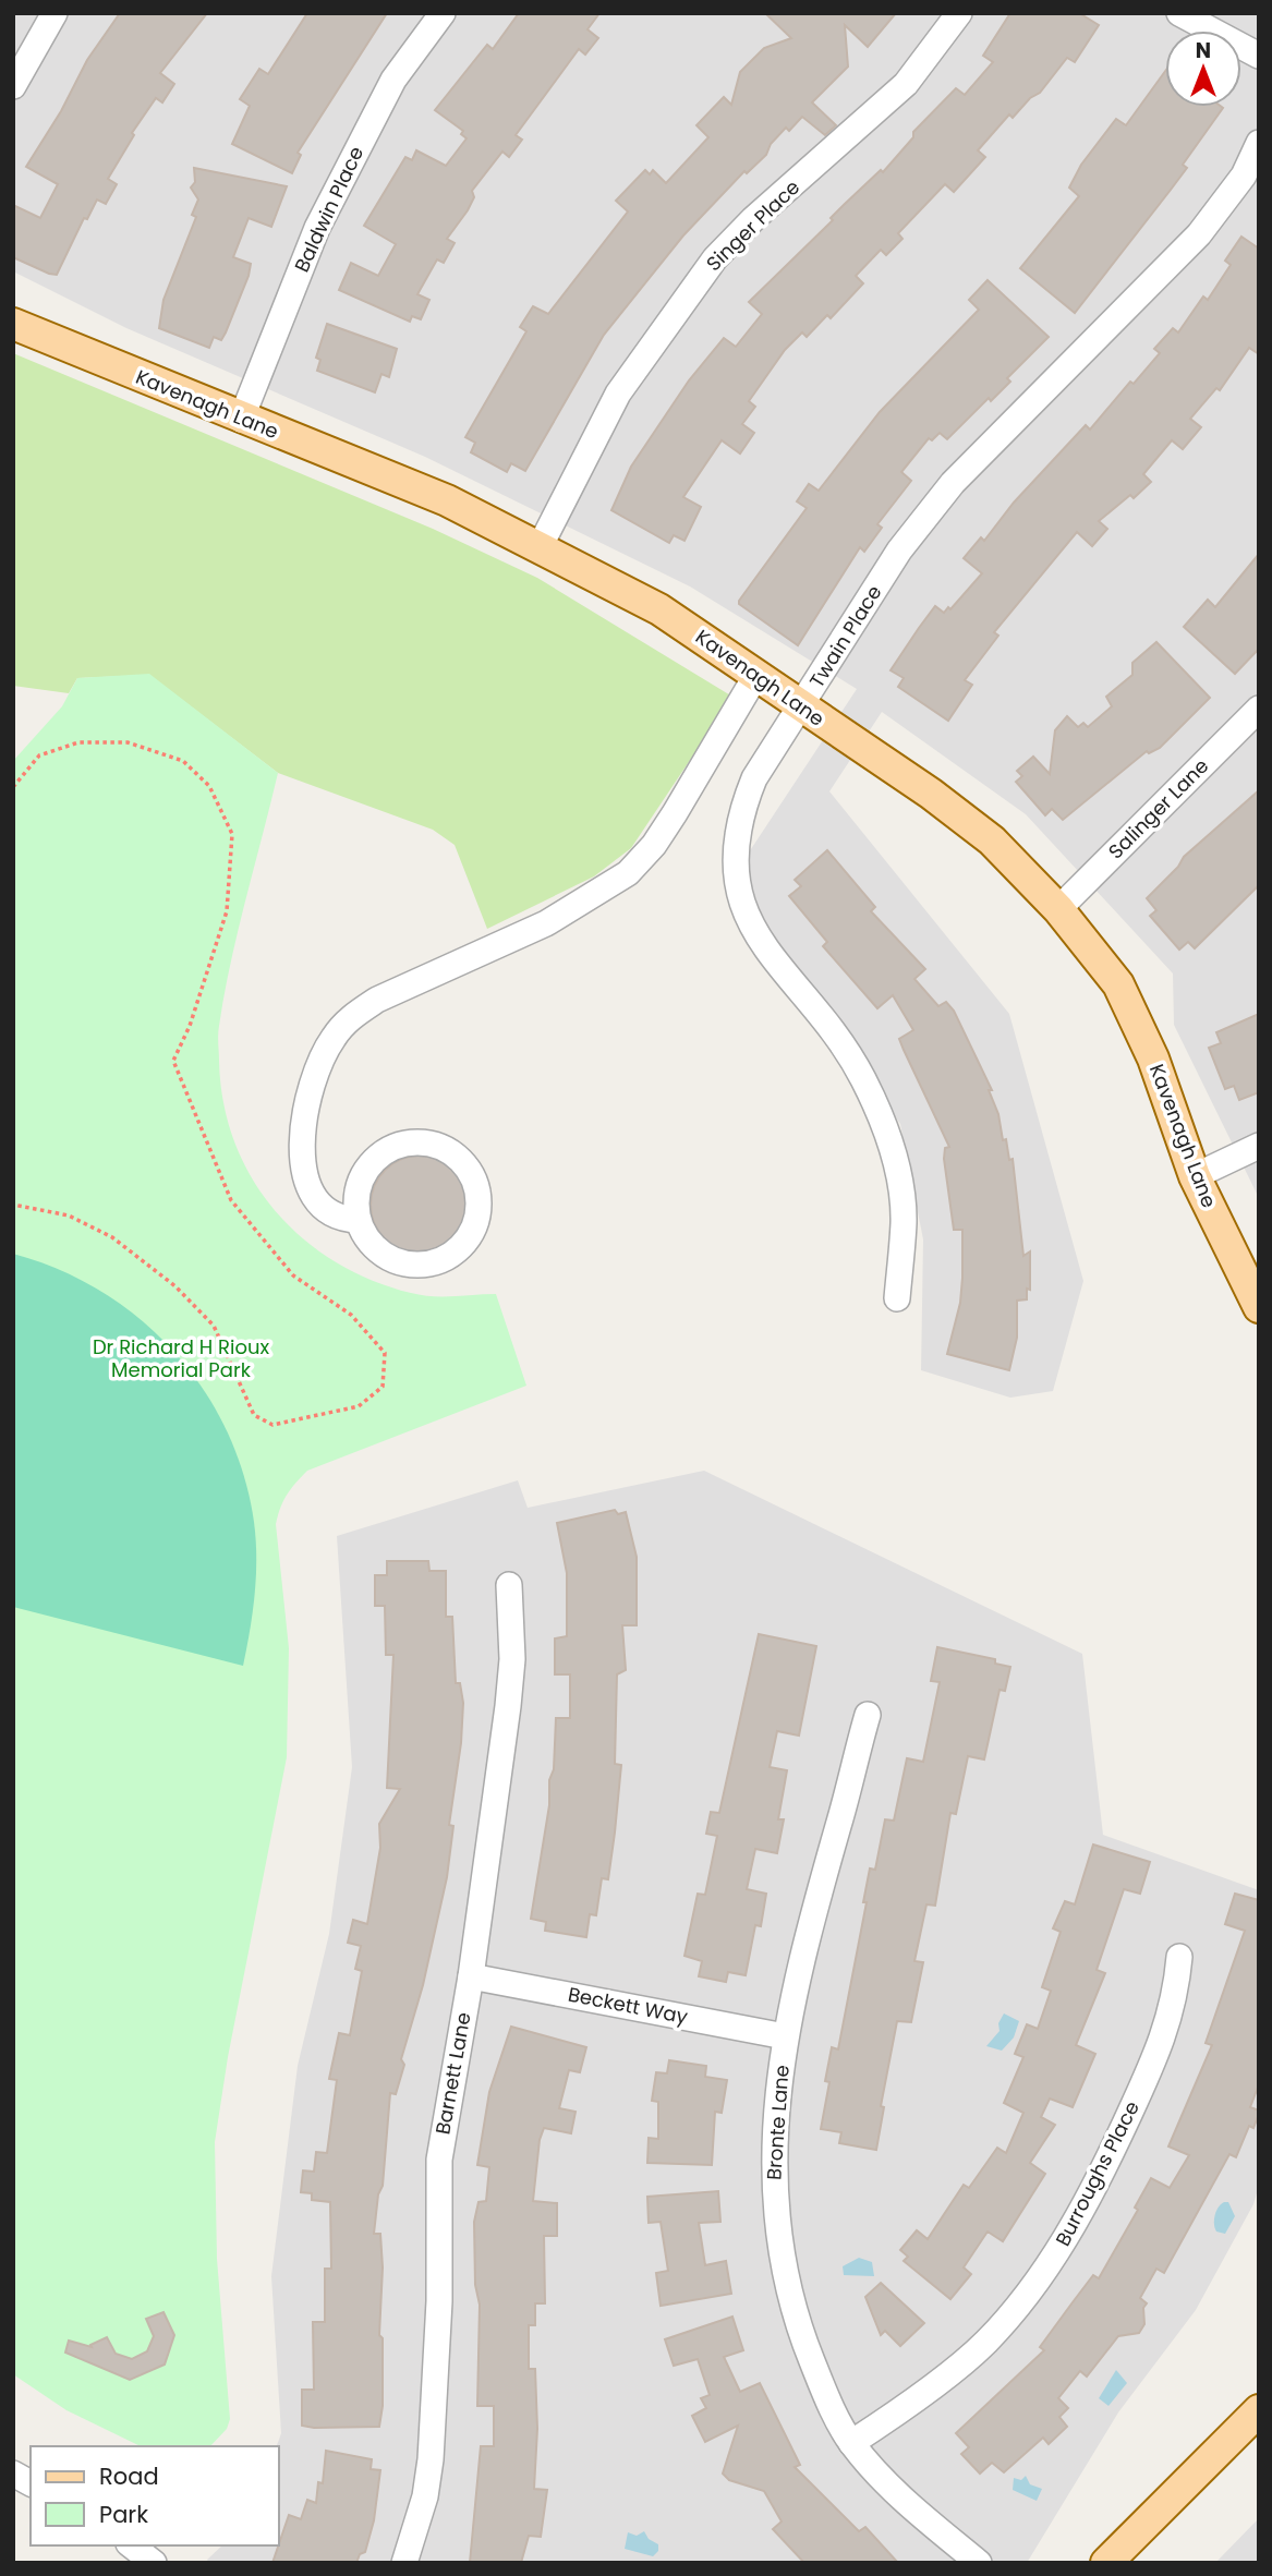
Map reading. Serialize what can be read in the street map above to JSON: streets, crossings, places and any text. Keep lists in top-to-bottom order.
{
  "streets": {
    "main road": ["Kavenagh Lane"],
    "street": [
      "Baldwin Place",
      "Singer Place",
      "Twain Place",
      "Salinger Lane",
      "Beckett Way",
      "Barnett Lane",
      "Bronte Lane",
      "Burroughs Place"
    ]
  },
  "crossings": [
    ["Baldwin Place", "Kavenagh Lane"],
    ["Singer Place", "Kavenagh Lane"],
    ["Kavenagh Lane", "Twain Place"],
    ["Kavenagh Lane", "Salinger Lane"],
    ["Beckett Way", "Barnett Lane"],
    ["Beckett Way", "Bronte Lane"],
    ["Bronte Lane", "Burroughs Place"]
  ],
  "parks": ["Dr Richard H Rioux Memorial Park"],
  "legend": ["Road", "Park"],
  "north": "top"
}
